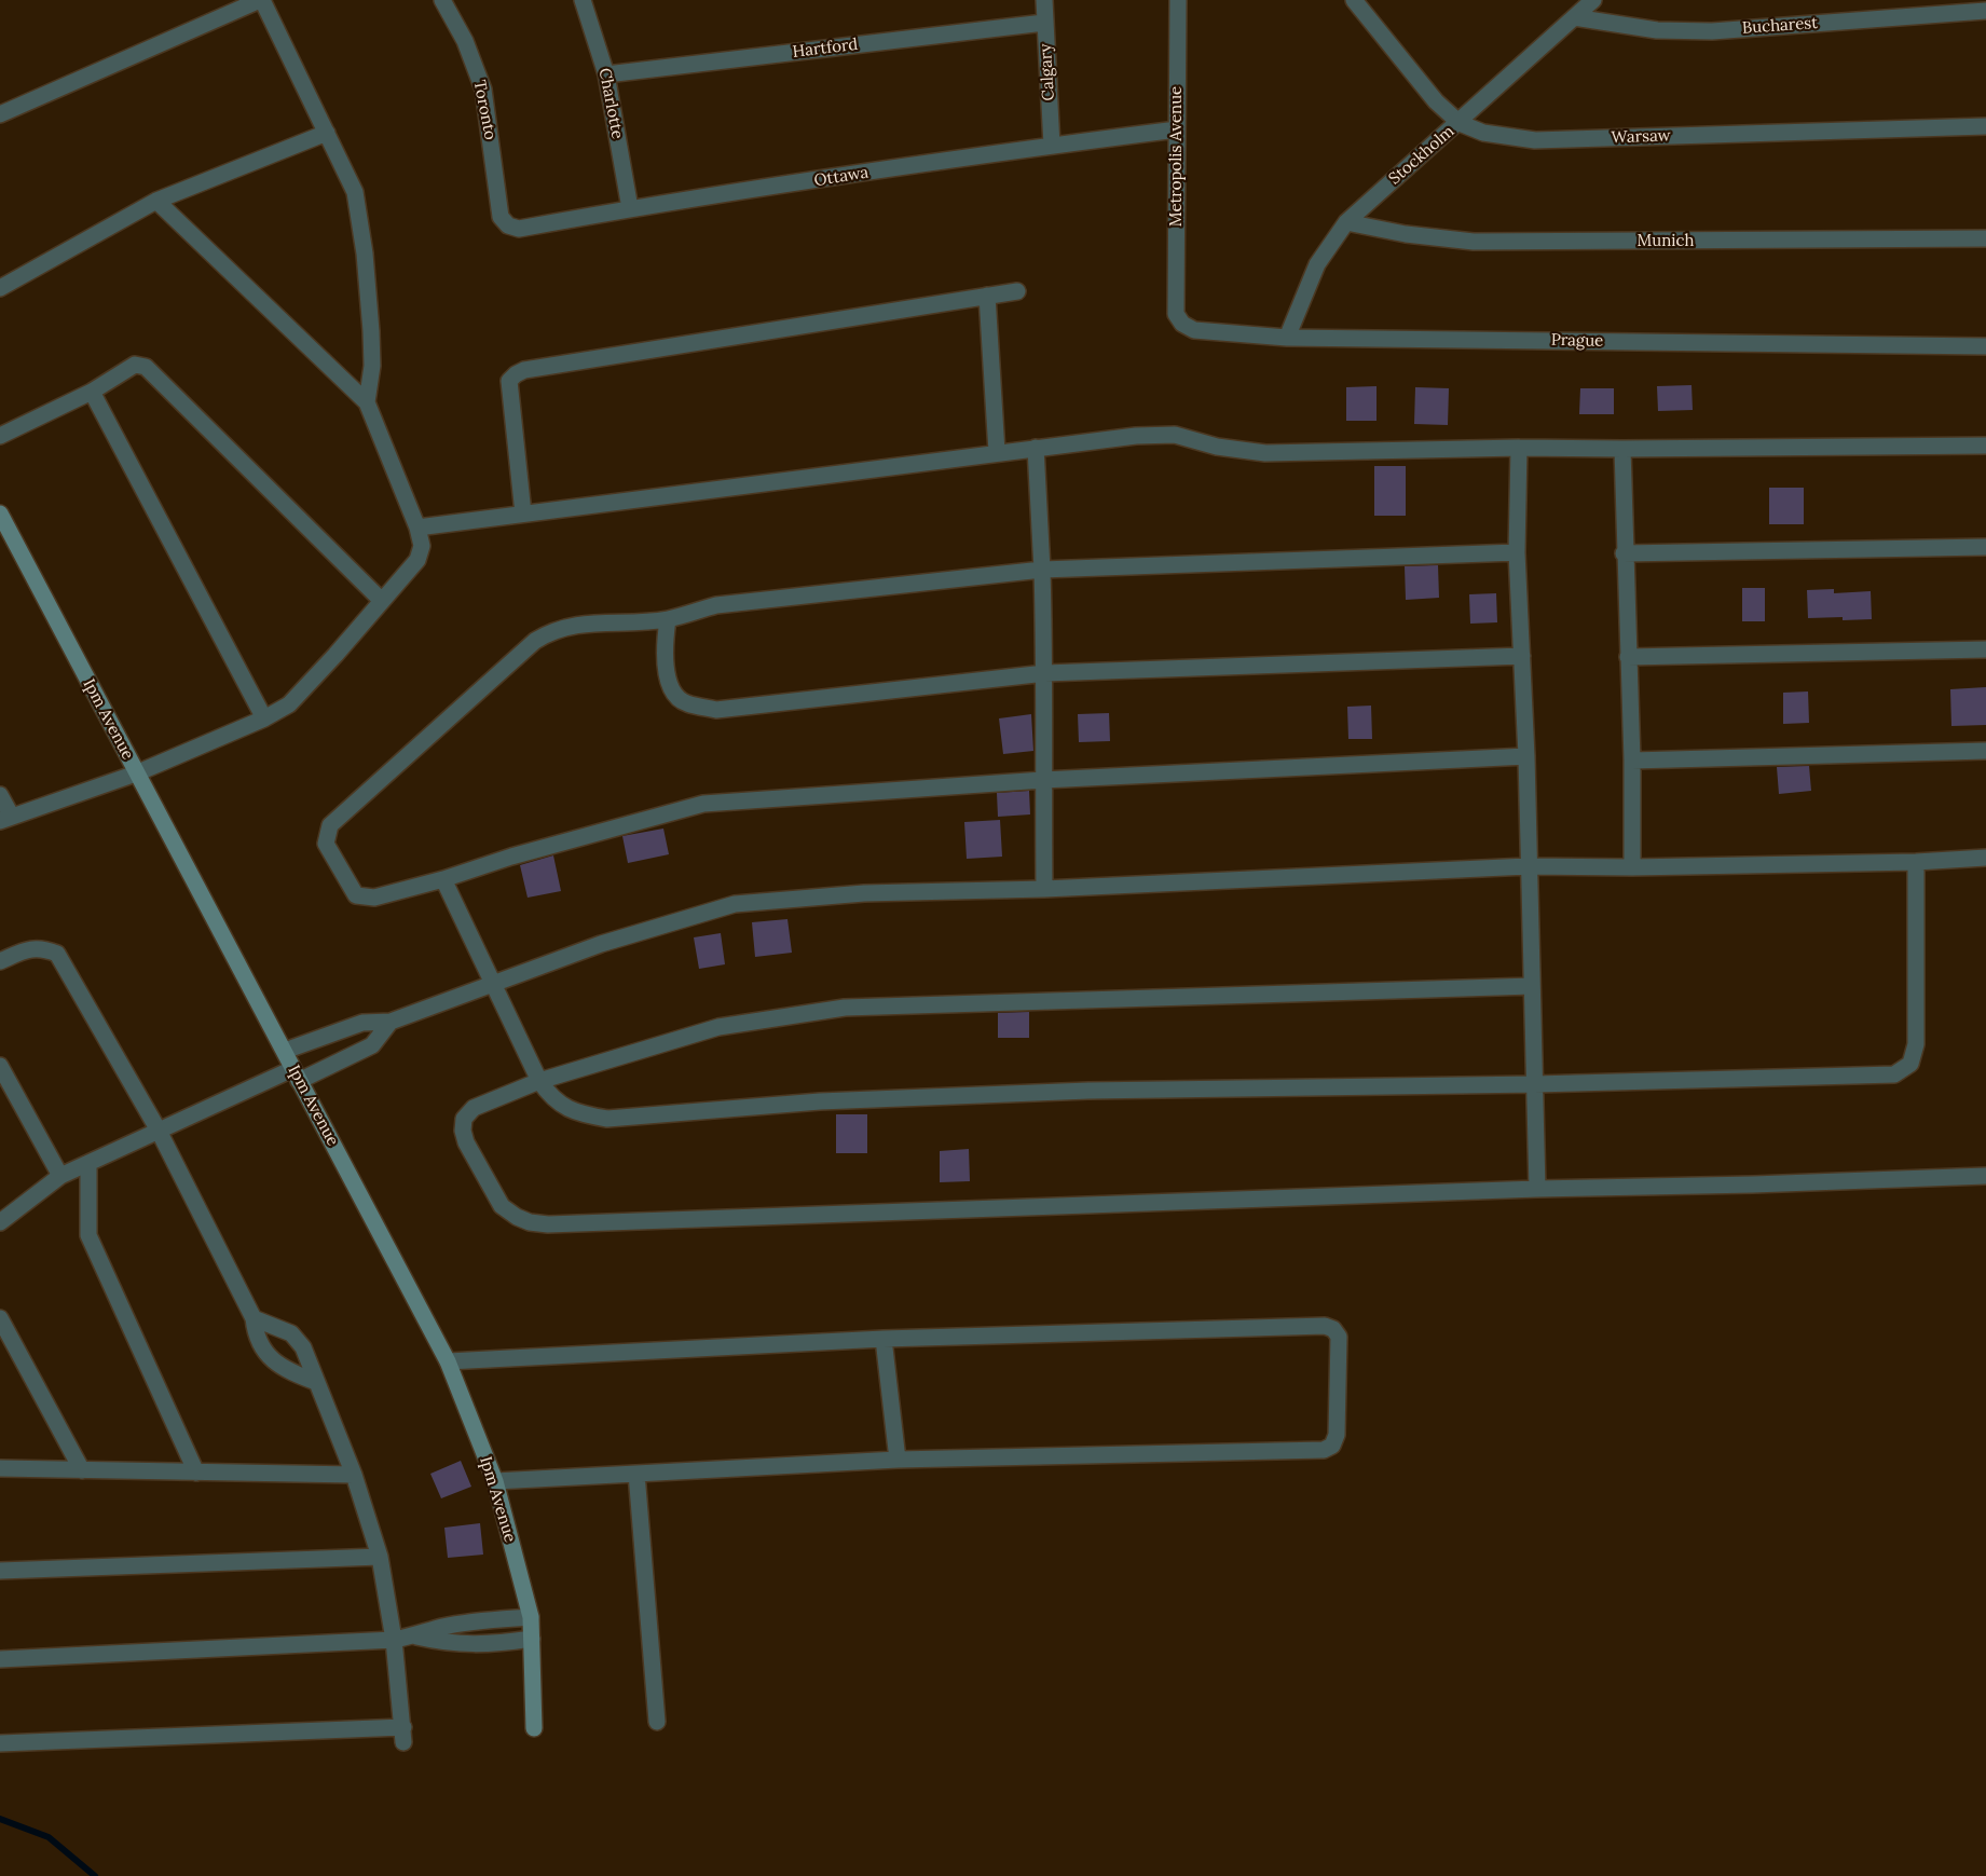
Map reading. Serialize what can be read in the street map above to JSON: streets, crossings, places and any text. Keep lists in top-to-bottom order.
{
  "streets": {
    "street": [
      "Bucharest",
      "Hartford",
      "Calgary",
      "Charlotte",
      "Toronto",
      "Warsaw",
      "Stockholm",
      "Metropolis Avenue",
      "Ottawa",
      "Munich",
      "Prague",
      "Ipm Avenue"
    ]
  },
  "crossings": [
    ["Bucharest", "Stockholm"],
    ["Hartford", "Calgary"],
    ["Hartford", "Charlotte"],
    ["Calgary", "Ottawa"],
    ["Charlotte", "Ottawa"],
    ["Toronto", "Ottawa"],
    ["Warsaw", "Stockholm"],
    ["Stockholm", "Munich"],
    ["Stockholm", "Prague"],
    ["Metropolis Avenue", "Ottawa"],
    ["Metropolis Avenue", "Prague"]
  ]
}
